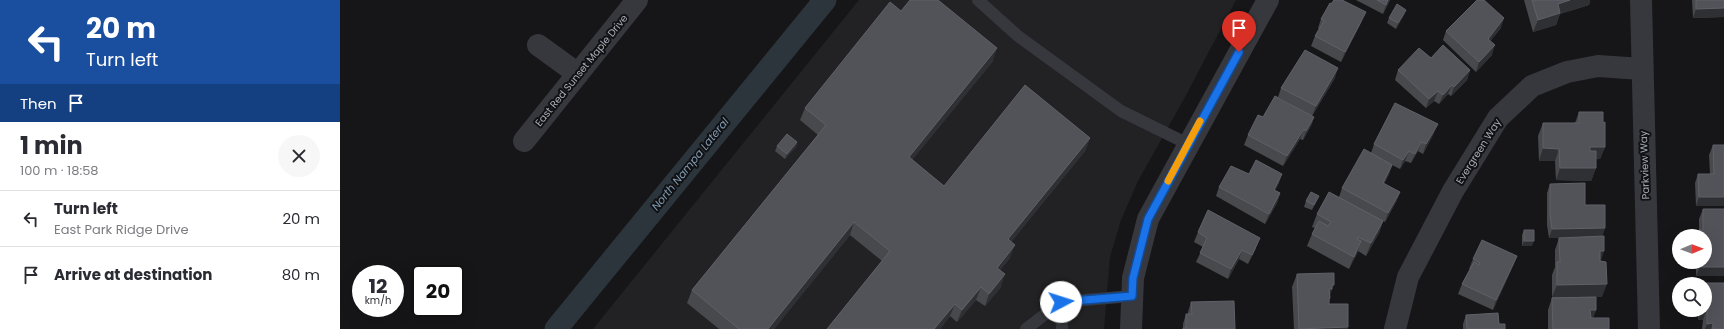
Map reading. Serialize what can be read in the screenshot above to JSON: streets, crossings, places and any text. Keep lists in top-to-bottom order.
{
  "streets": {
    "street": ["East Red Sunset Maple Drive", "Evergreen Way", "Parkview Way"]
  },
  "crossings": [
    ["Evergreen Way", "Parkview Way"]
  ],
  "water": ["North Nampa Lateral"],
  "north": "right",
  "page": {
    "turn": ["20 m", "Turn left"],
    "then": "Then",
    "heading": ["1 min", "100 m · 18:58"],
    "list": [
      {
        "name": "Turn left",
        "note": "East Park Ridge Drive",
        "value": "20 m"
      },
      {
        "name": "Arrive at destination",
        "value": "80 m"
      }
    ],
    "speed": "12 km/h",
    "limit": "20"
  }
}
